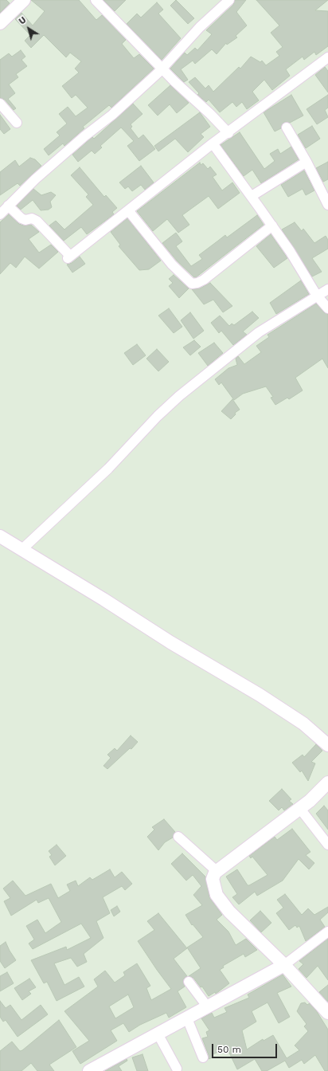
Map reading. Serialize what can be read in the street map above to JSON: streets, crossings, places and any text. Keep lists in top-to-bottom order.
{
  "scale_bar": "50 m",
  "north": "top left"
}
